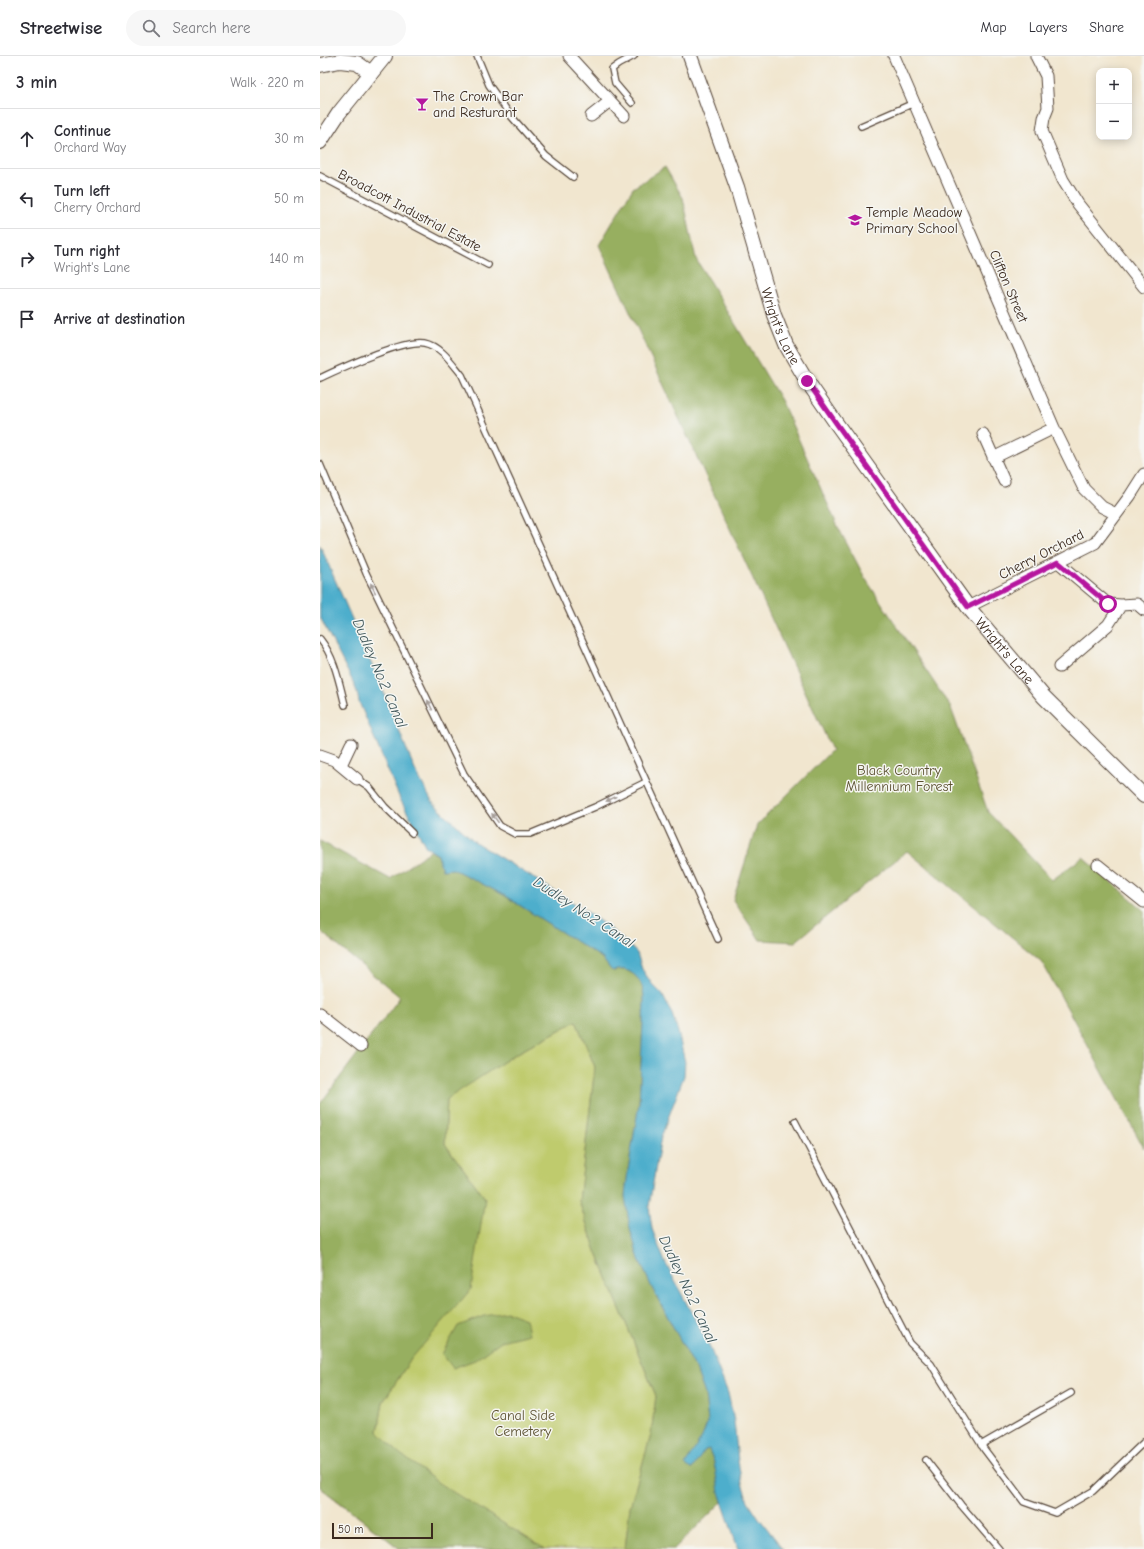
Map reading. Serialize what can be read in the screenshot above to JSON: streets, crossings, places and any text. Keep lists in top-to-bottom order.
{
  "streets": {
    "street": ["Clifton Street", "Wright's Lane", "Cherry Orchard"],
    "lane": ["Broadcott Industrial Estate"]
  },
  "crossings": [
    ["Clifton Street", "Cherry Orchard"],
    ["Wright's Lane", "Cherry Orchard"]
  ],
  "water": ["Dudley No.2 Canal"],
  "parks": ["Black Country Millennium Forest", "Canal Side Cemetery"],
  "places": {
    "bar": ["The Crown Bar and Resturant"],
    "school or university": ["Temple Meadow Primary School"]
  },
  "scale_bar": "50 m",
  "page": {
    "header": "Streetwise",
    "search": "Search here",
    "nav": ["Map", "Layers", "Share"],
    "heading": ["3 min", "Walk · 220 m"],
    "map_buttons": ["+", "−"],
    "list": [
      ["Continue", "Orchard Way", "30 m"],
      ["Turn left", "Cherry Orchard", "50 m"],
      ["Turn right", "Wright's Lane", "140 m"],
      "Arrive at destination"
    ],
    "scale": "50 m"
  }
}
